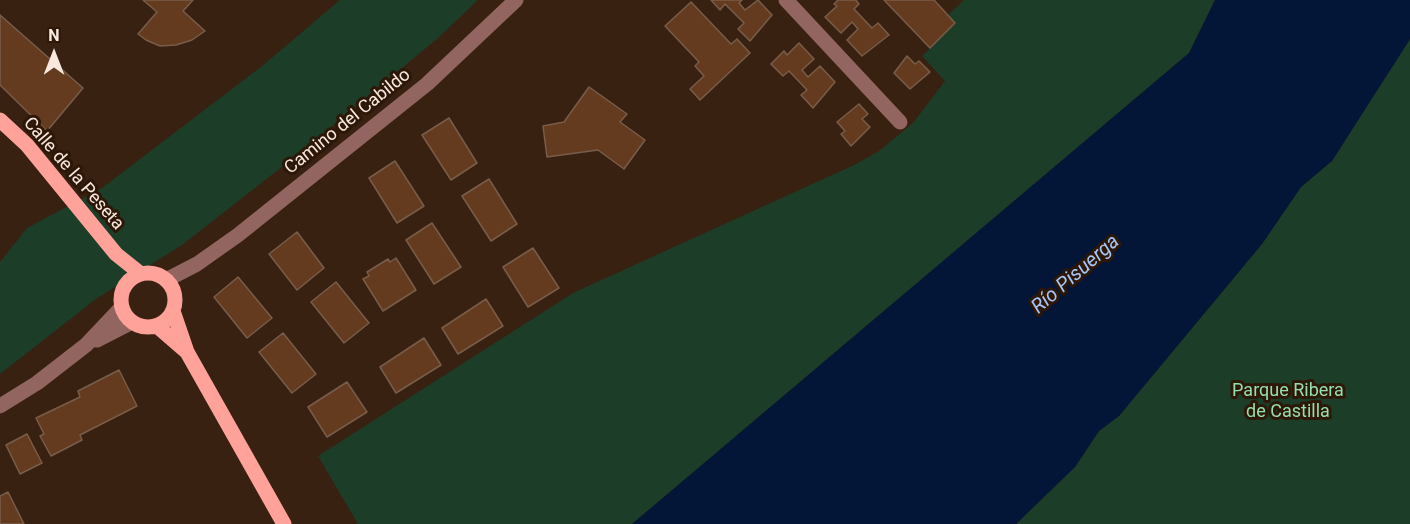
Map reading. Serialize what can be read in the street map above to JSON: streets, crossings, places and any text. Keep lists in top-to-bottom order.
{
  "streets": {
    "main road": ["Calle de la Peseta"],
    "street": ["Camino del Cabildo"]
  },
  "crossings": [
    ["Camino del Cabildo", "Calle de la Peseta"]
  ],
  "water": ["Río Pisuerga"],
  "parks": ["Parque Ribera de Castilla"],
  "north": "top"
}
